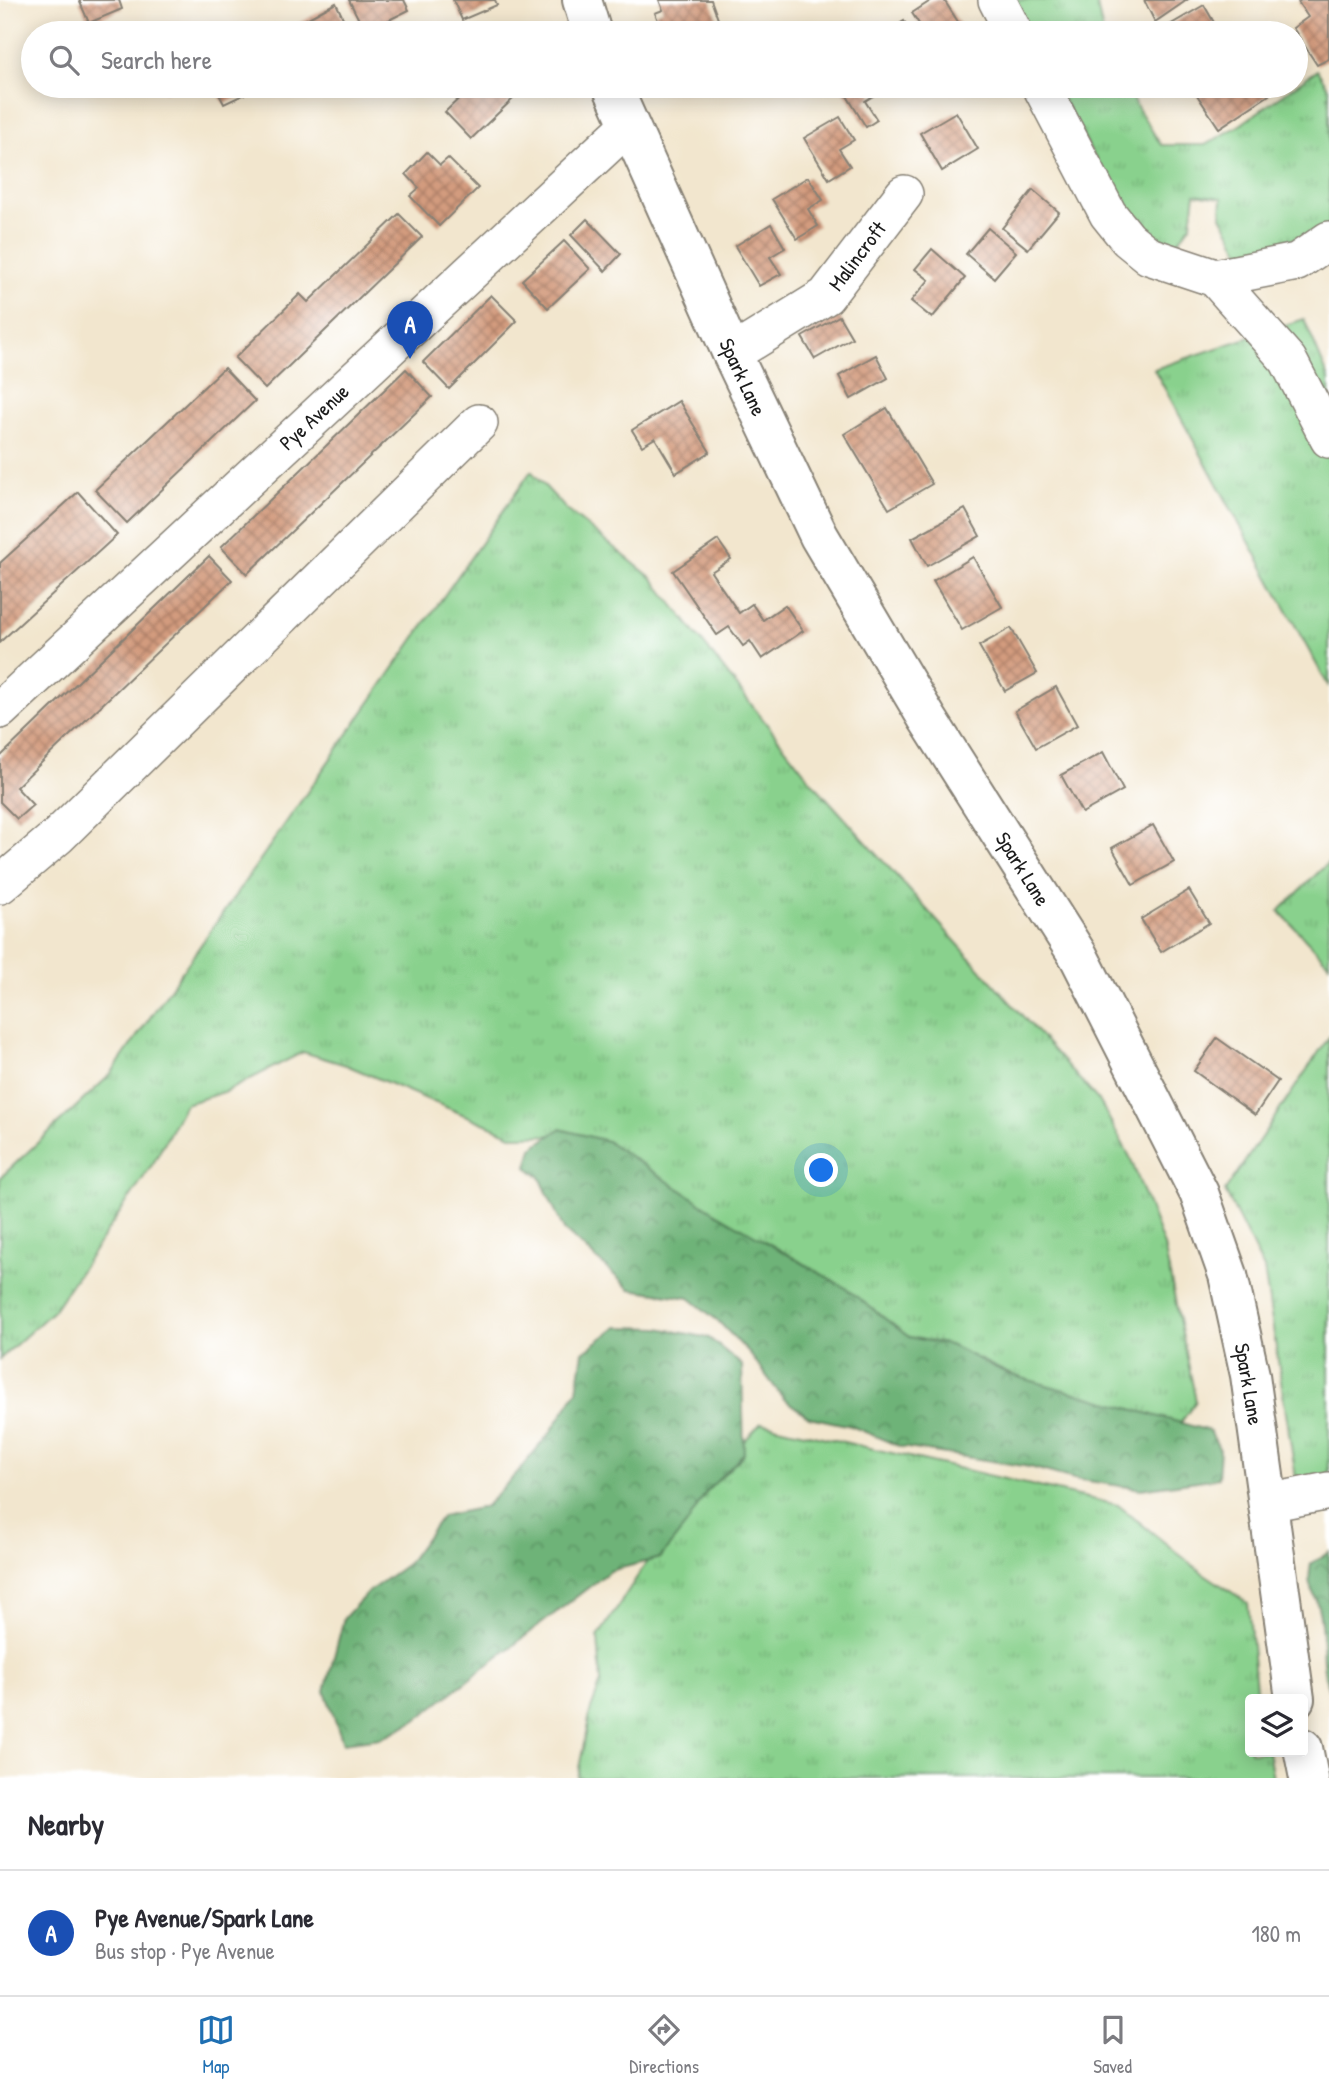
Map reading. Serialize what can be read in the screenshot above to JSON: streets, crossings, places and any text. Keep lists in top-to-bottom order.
{
  "streets": {
    "main road": ["Spark Lane"],
    "street": ["Malincroft", "Pye Avenue"]
  },
  "crossings": [
    ["Malincroft", "Spark Lane"],
    ["Spark Lane", "Pye Avenue"]
  ],
  "page": {
    "search": "Search here",
    "pins": "A",
    "heading": "Nearby",
    "list": [
      {
        "mark": "A",
        "name": "Pye Avenue/Spark Lane",
        "note": "Bus stop · Pye Avenue",
        "value": "180 m"
      }
    ],
    "nav": ["Map", "Directions", "Saved"]
  }
}
